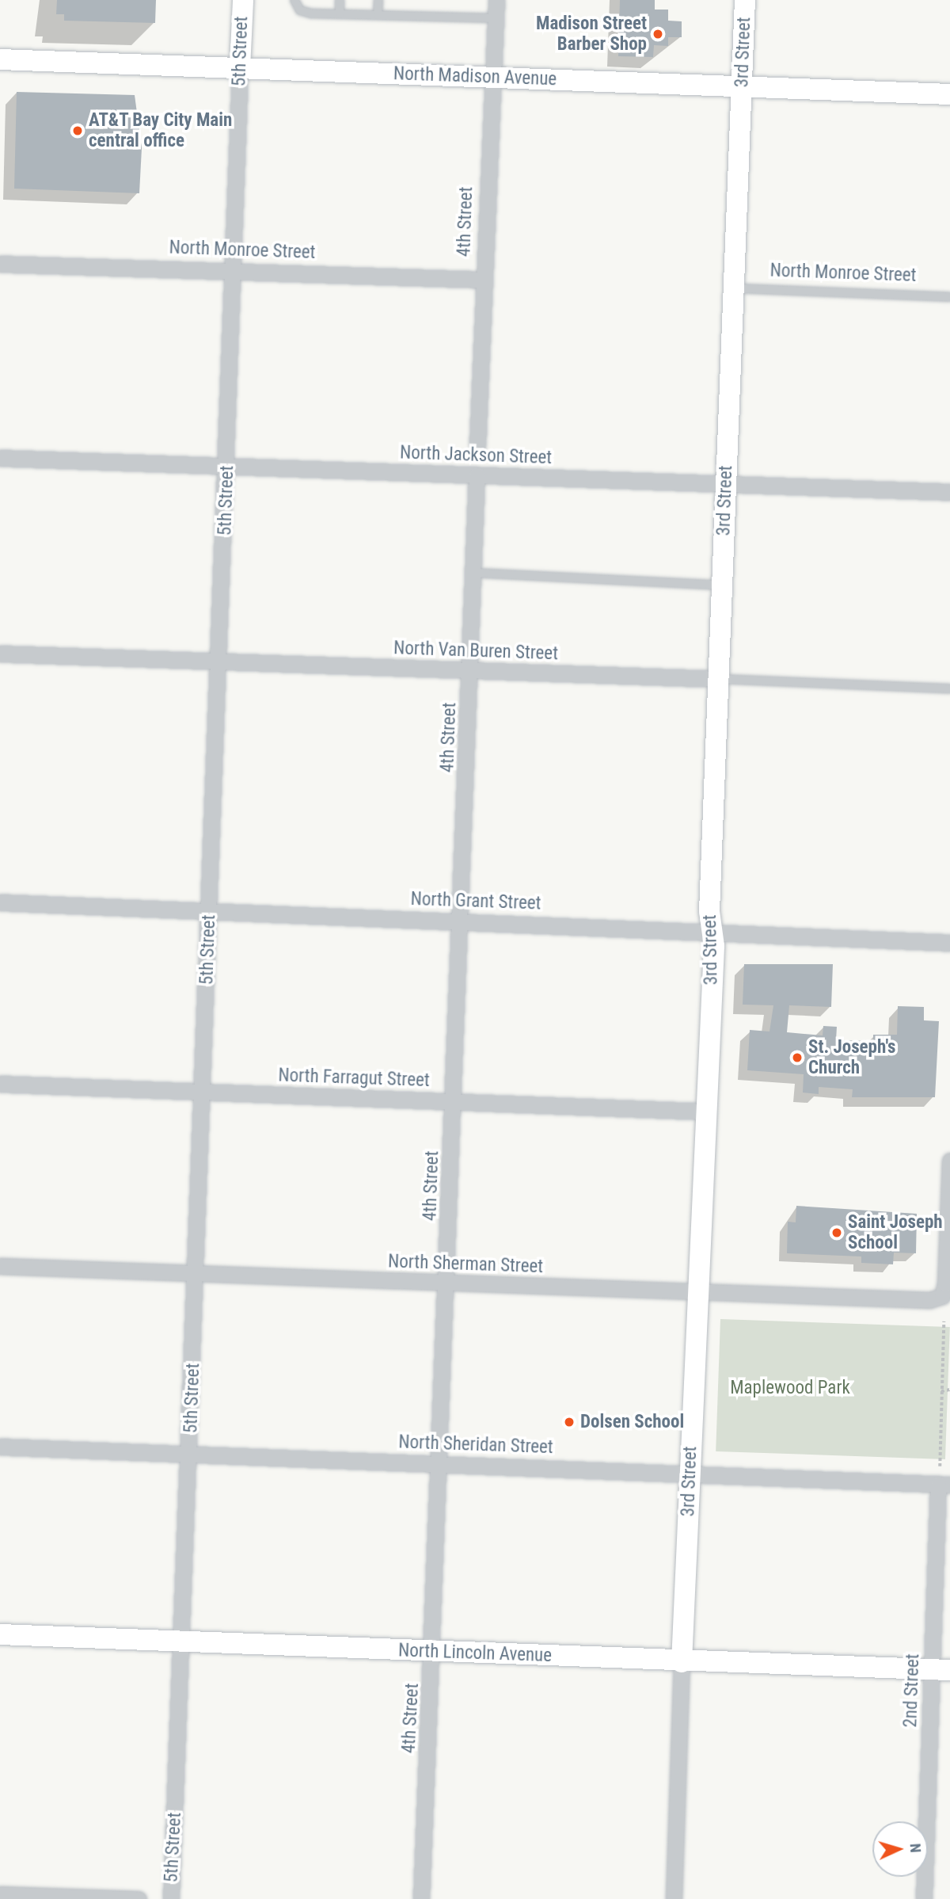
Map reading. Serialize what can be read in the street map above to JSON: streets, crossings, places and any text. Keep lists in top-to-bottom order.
{
  "streets": {
    "street": [
      "5th Street",
      "3rd Street",
      "North Madison Avenue",
      "4th Street",
      "North Monroe Street",
      "North Jackson Street",
      "North Van Buren Street",
      "North Grant Street",
      "North Farragut Street",
      "North Sherman Street",
      "North Sheridan Street",
      "North Lincoln Avenue",
      "2nd Street"
    ]
  },
  "crossings": [
    ["5th Street", "North Madison Avenue"],
    ["5th Street", "North Monroe Street"],
    ["5th Street", "North Jackson Street"],
    ["5th Street", "North Van Buren Street"],
    ["5th Street", "North Grant Street"],
    ["5th Street", "North Farragut Street"],
    ["5th Street", "North Sherman Street"],
    ["5th Street", "North Sheridan Street"],
    ["5th Street", "North Lincoln Avenue"],
    ["3rd Street", "North Madison Avenue"],
    ["3rd Street", "North Monroe Street"],
    ["3rd Street", "North Jackson Street"],
    ["3rd Street", "North Van Buren Street"],
    ["3rd Street", "North Grant Street"],
    ["3rd Street", "North Farragut Street"],
    ["3rd Street", "North Sherman Street"],
    ["3rd Street", "North Sheridan Street"],
    ["3rd Street", "North Lincoln Avenue"],
    ["North Madison Avenue", "4th Street"],
    ["4th Street", "North Monroe Street"],
    ["4th Street", "North Jackson Street"],
    ["4th Street", "North Van Buren Street"],
    ["4th Street", "North Grant Street"],
    ["4th Street", "North Farragut Street"],
    ["4th Street", "North Sherman Street"],
    ["4th Street", "North Sheridan Street"],
    ["4th Street", "North Lincoln Avenue"],
    ["North Sheridan Street", "2nd Street"],
    ["North Lincoln Avenue", "2nd Street"]
  ],
  "parks": ["Maplewood Park"],
  "places": [
    "Madison Street Barber Shop",
    "AT&T Bay City Main central office",
    "St. Joseph's Church",
    "Saint Joseph School",
    "Dolsen School"
  ],
  "north": "right"
}
